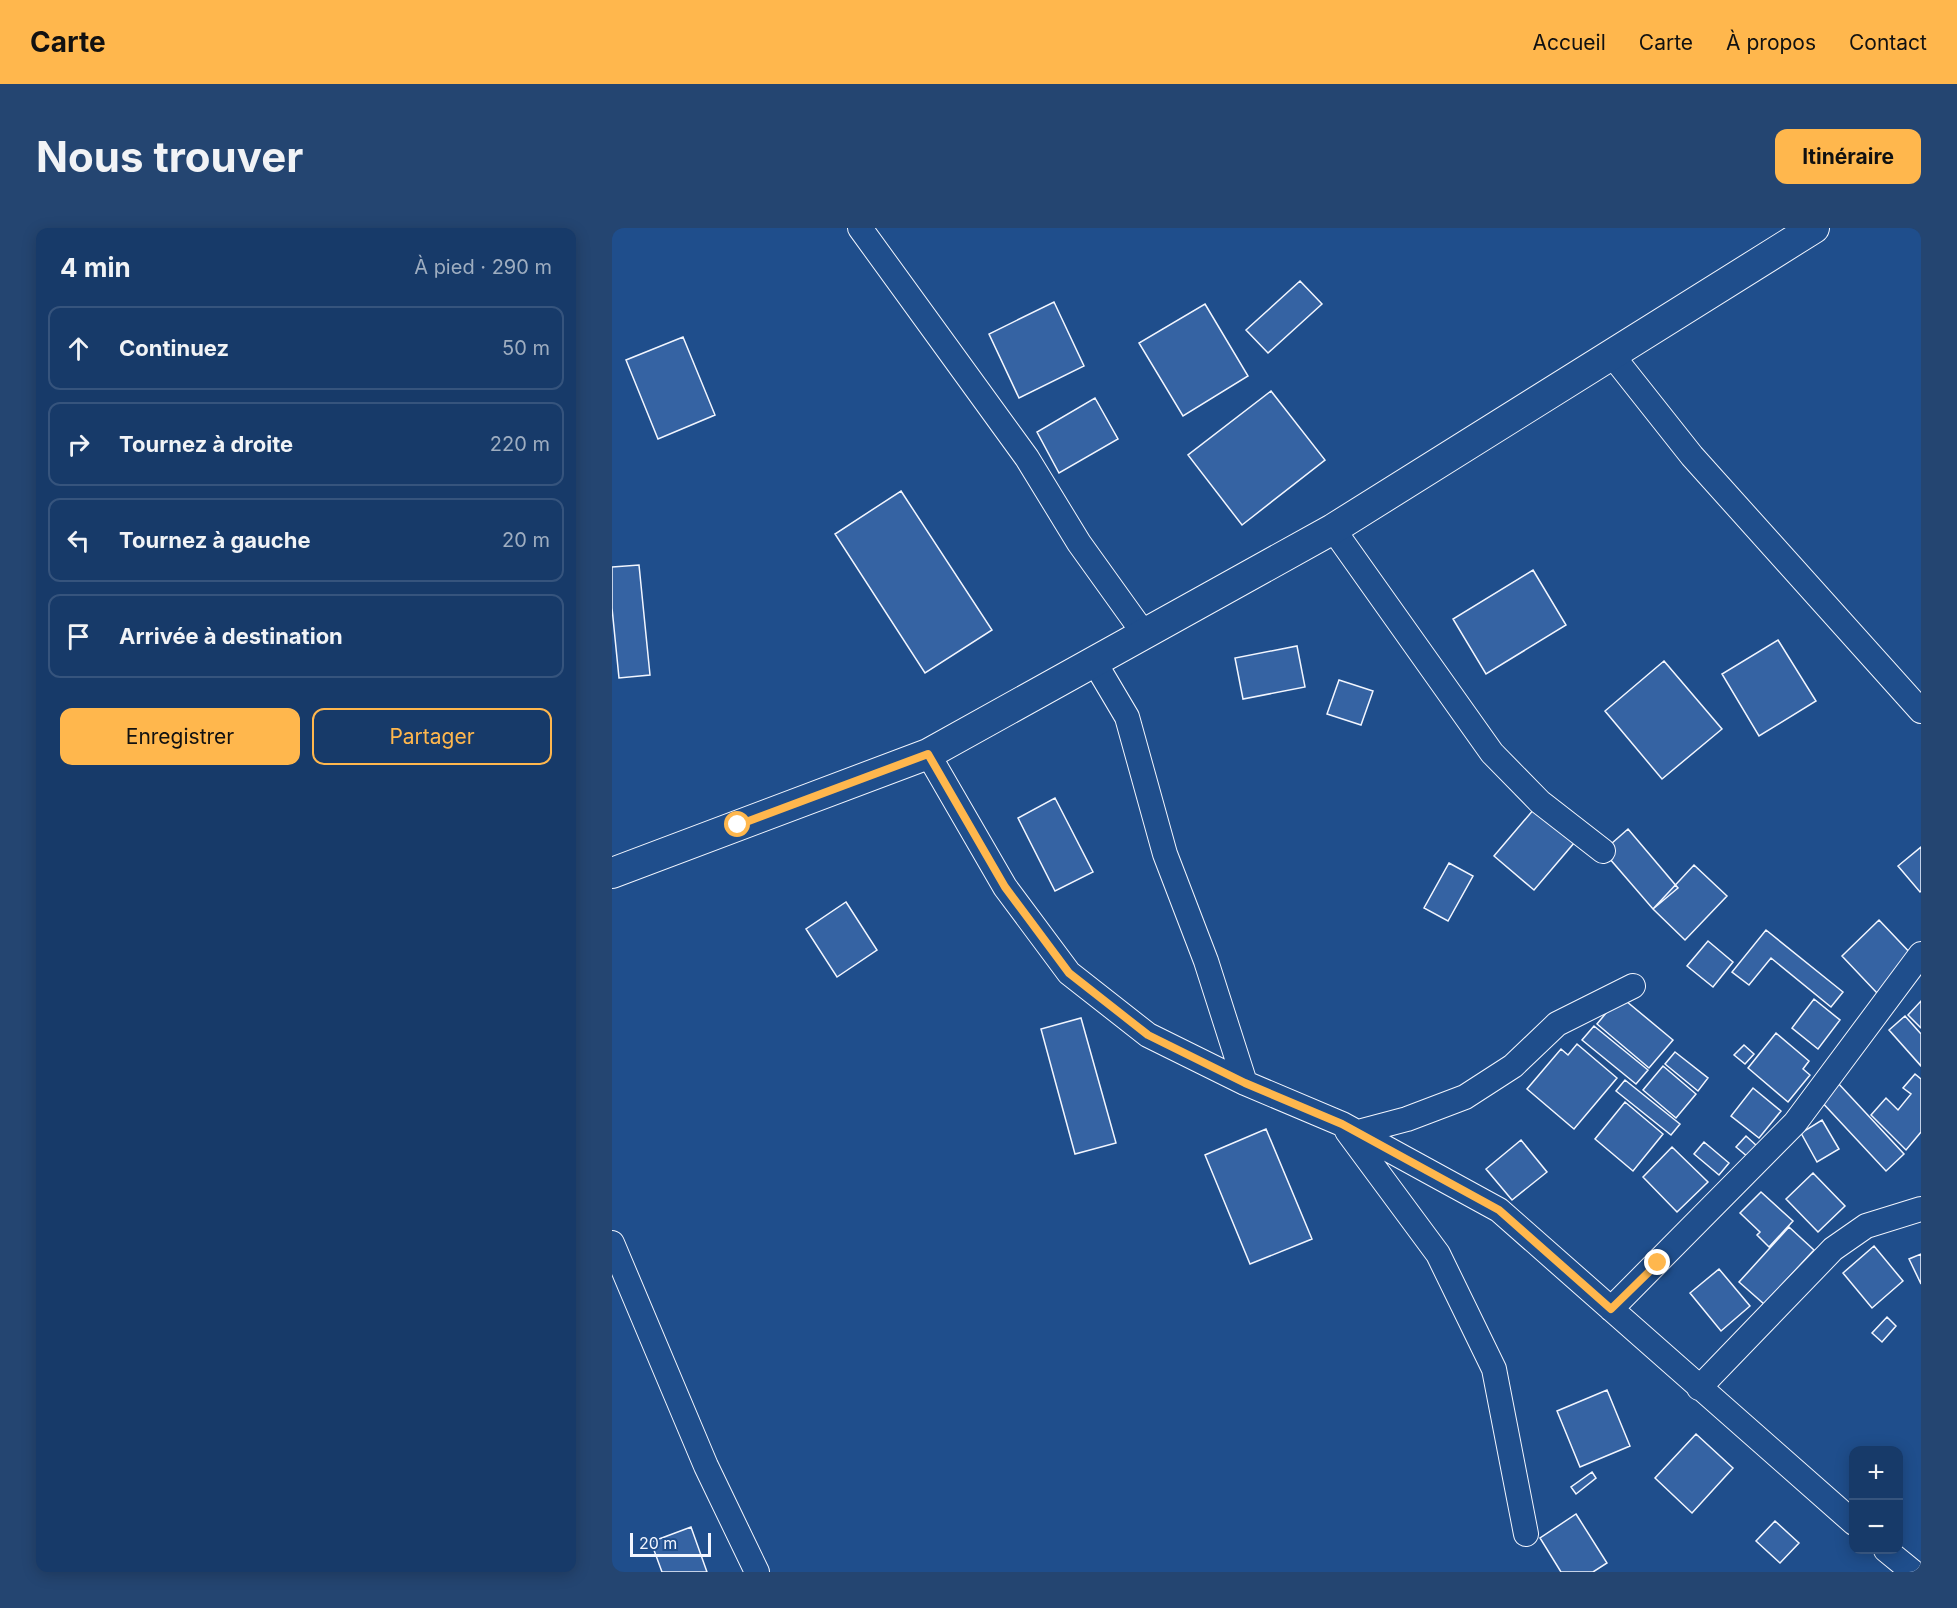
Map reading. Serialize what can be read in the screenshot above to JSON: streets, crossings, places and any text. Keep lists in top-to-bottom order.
{
  "scale_bar": "20 m",
  "page": {
    "header": "Carte",
    "nav": [
      "Accueil",
      "Carte",
      "À propos",
      "Contact"
    ],
    "buttons": [
      "Itinéraire",
      ["Enregistrer", "Partager"]
    ],
    "title": "Nous trouver",
    "heading": ["4 min", "À pied · 290 m"],
    "list": [
      ["Continuez", "50 m"],
      ["Tournez à droite", "220 m"],
      ["Tournez à gauche", "20 m"],
      "Arrivée à destination"
    ],
    "map_buttons": ["+", "−"],
    "scale": "20 m"
  }
}
